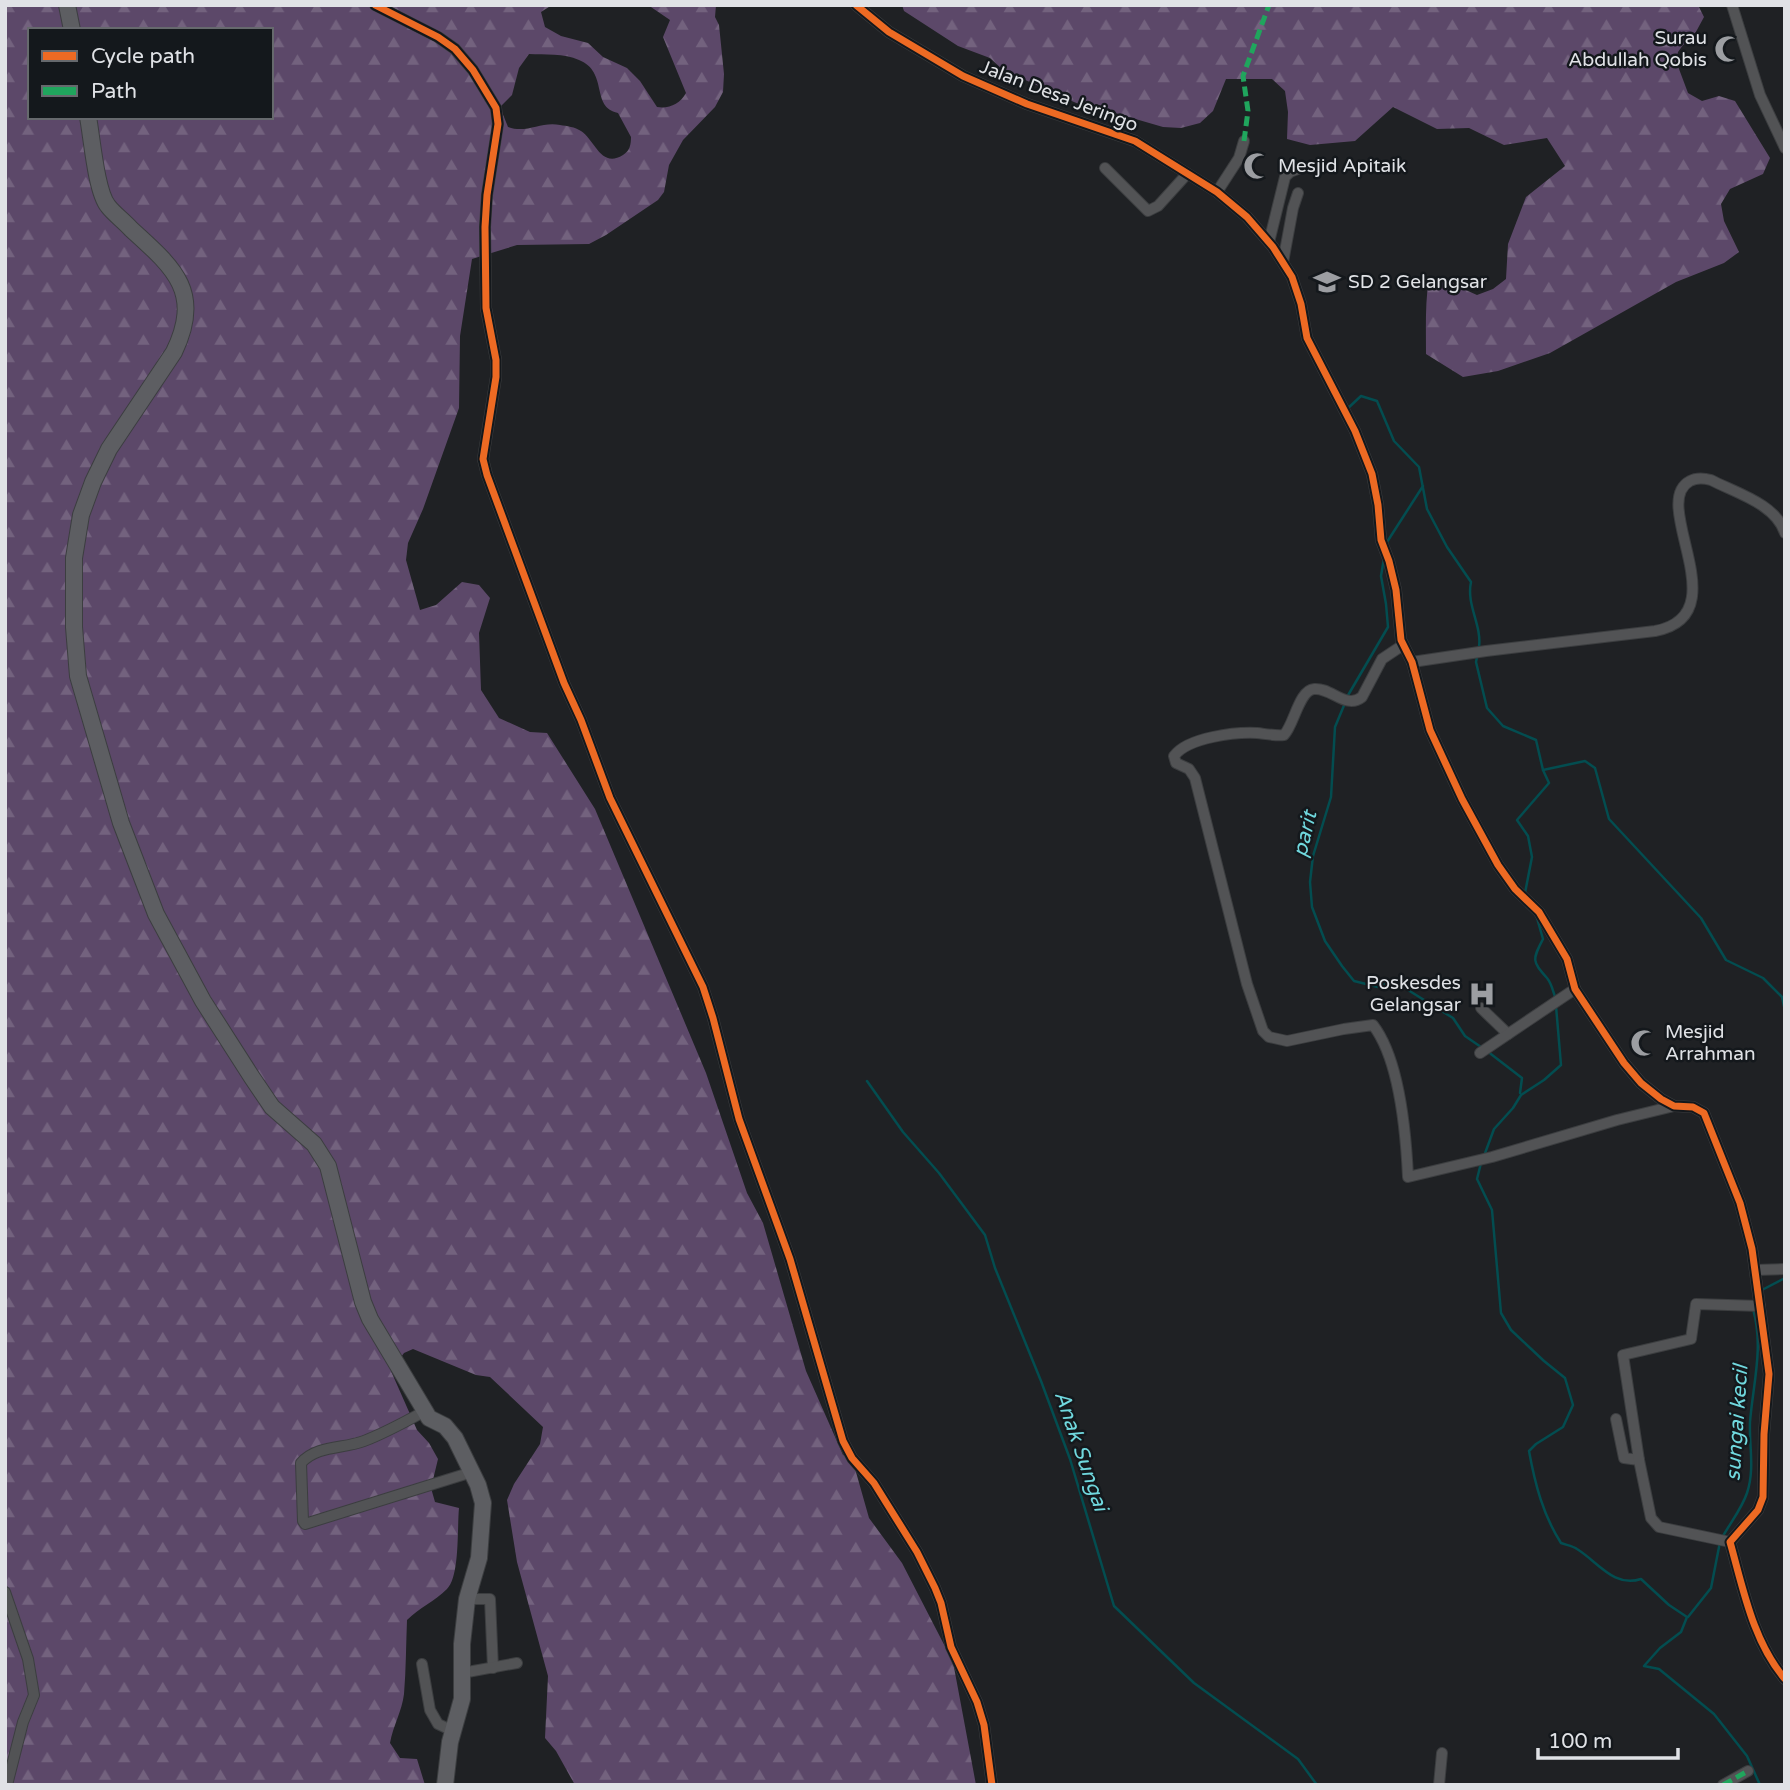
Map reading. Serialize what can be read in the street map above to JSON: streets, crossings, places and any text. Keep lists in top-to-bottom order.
{
  "streets": {
    "street": ["Jalan Desa Jeringo"]
  },
  "water": ["parit", "sungai kecil", "Anak Sungai"],
  "places": {
    "mosque": ["Surau Abdullah Qobis", "Mesjid Apitaik", "Mesjid Arrahman"],
    "school or university": ["SD 2 Gelangsar"],
    "hospital": ["Poskesdes Gelangsar"]
  },
  "legend": ["Cycle path", "Path"],
  "scale_bar": "100 m"
}
